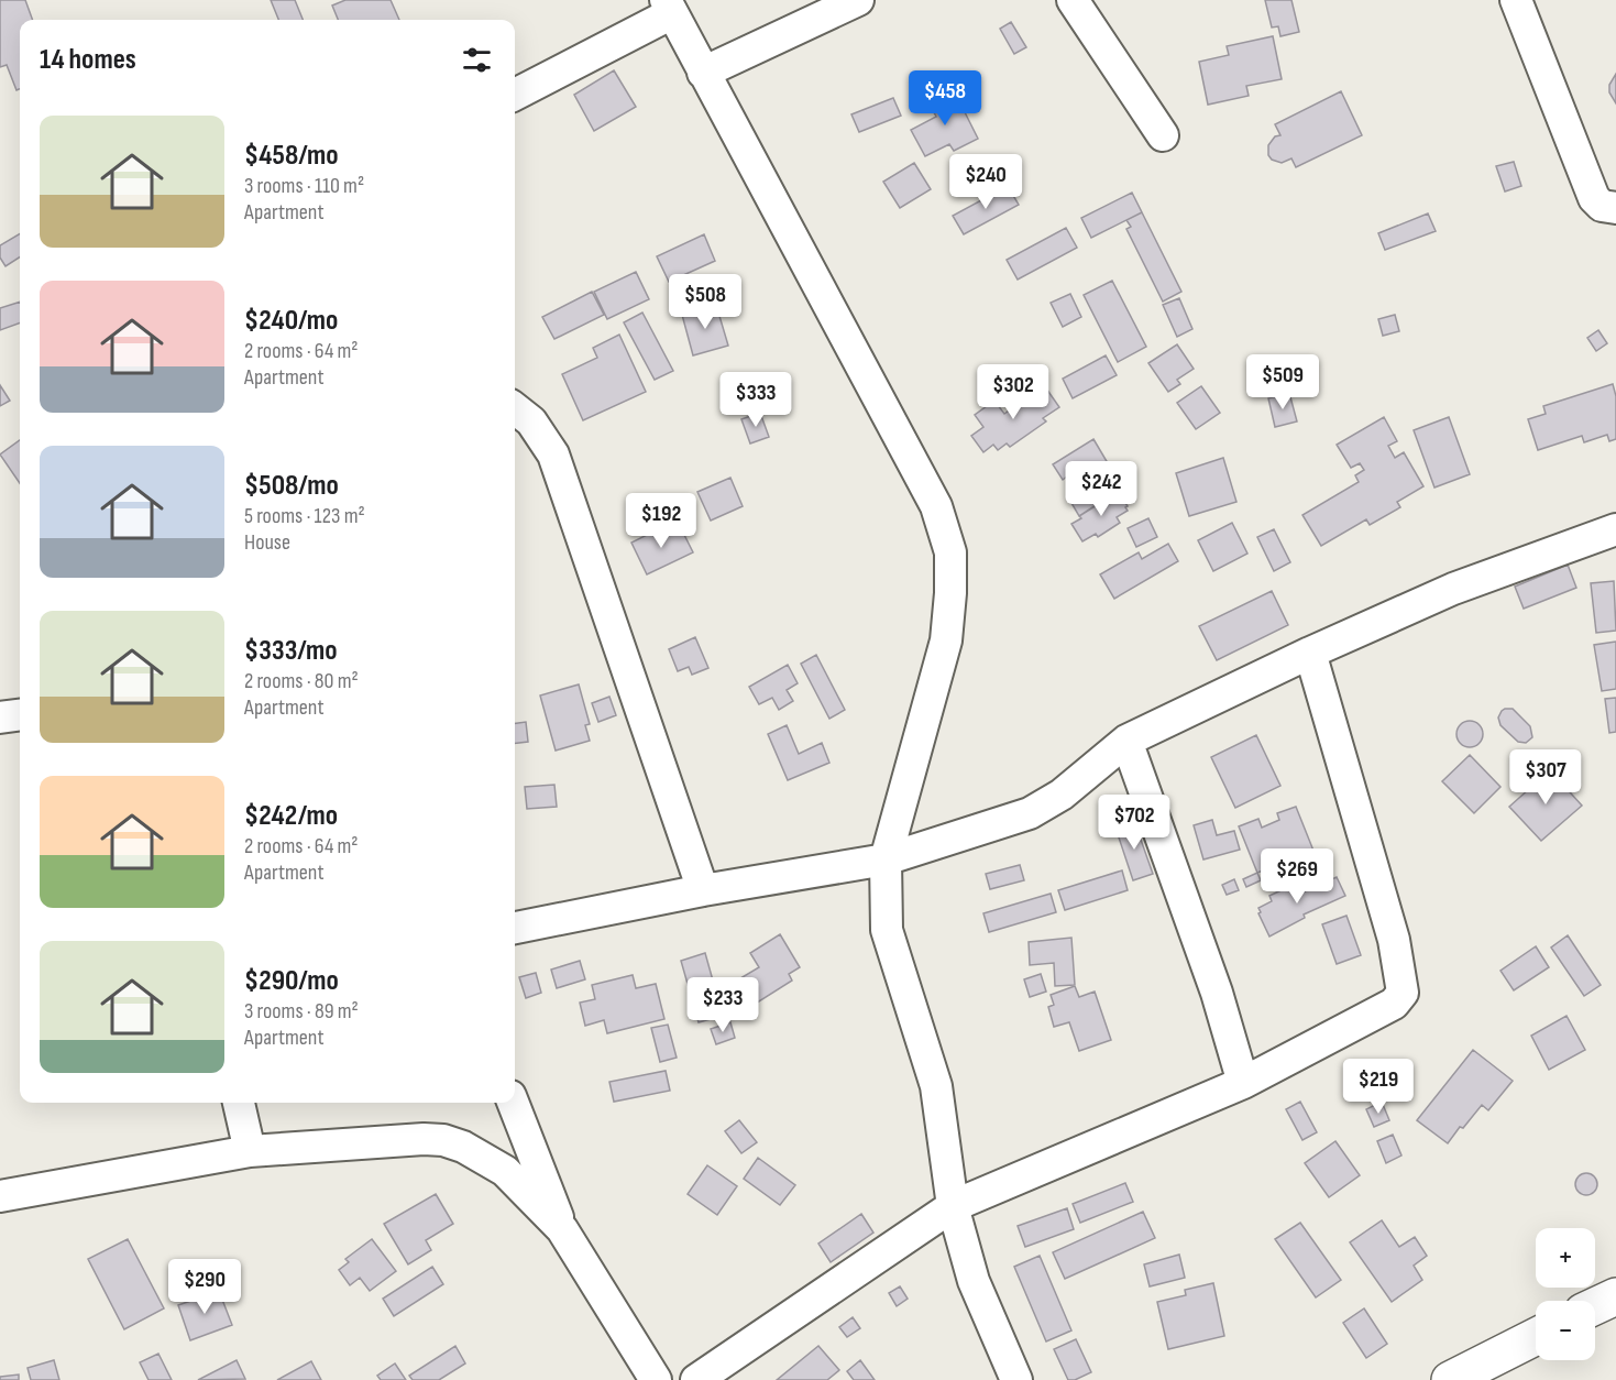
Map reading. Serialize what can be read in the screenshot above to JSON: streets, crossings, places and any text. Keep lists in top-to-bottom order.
{
  "page": {
    "heading": "14 homes",
    "price": [
      "$458",
      "$240",
      "$508",
      "$509",
      "$302",
      "$333",
      "$242",
      "$192",
      "$307",
      "$702",
      "$269",
      "$233",
      "$219",
      "$290"
    ],
    "list": [
      {
        "name": "$458/mo",
        "note": "3 rooms · 110 m² · Apartment"
      },
      {
        "name": "$240/mo",
        "note": "2 rooms · 64 m² · Apartment"
      },
      {
        "name": "$508/mo",
        "note": "5 rooms · 123 m² · House"
      },
      {
        "name": "$333/mo",
        "note": "2 rooms · 80 m² · Apartment"
      },
      {
        "name": "$242/mo",
        "note": "2 rooms · 64 m² · Apartment"
      },
      {
        "name": "$290/mo",
        "note": "3 rooms · 89 m² · Apartment"
      }
    ],
    "map_buttons": ["+", "−"]
  }
}
